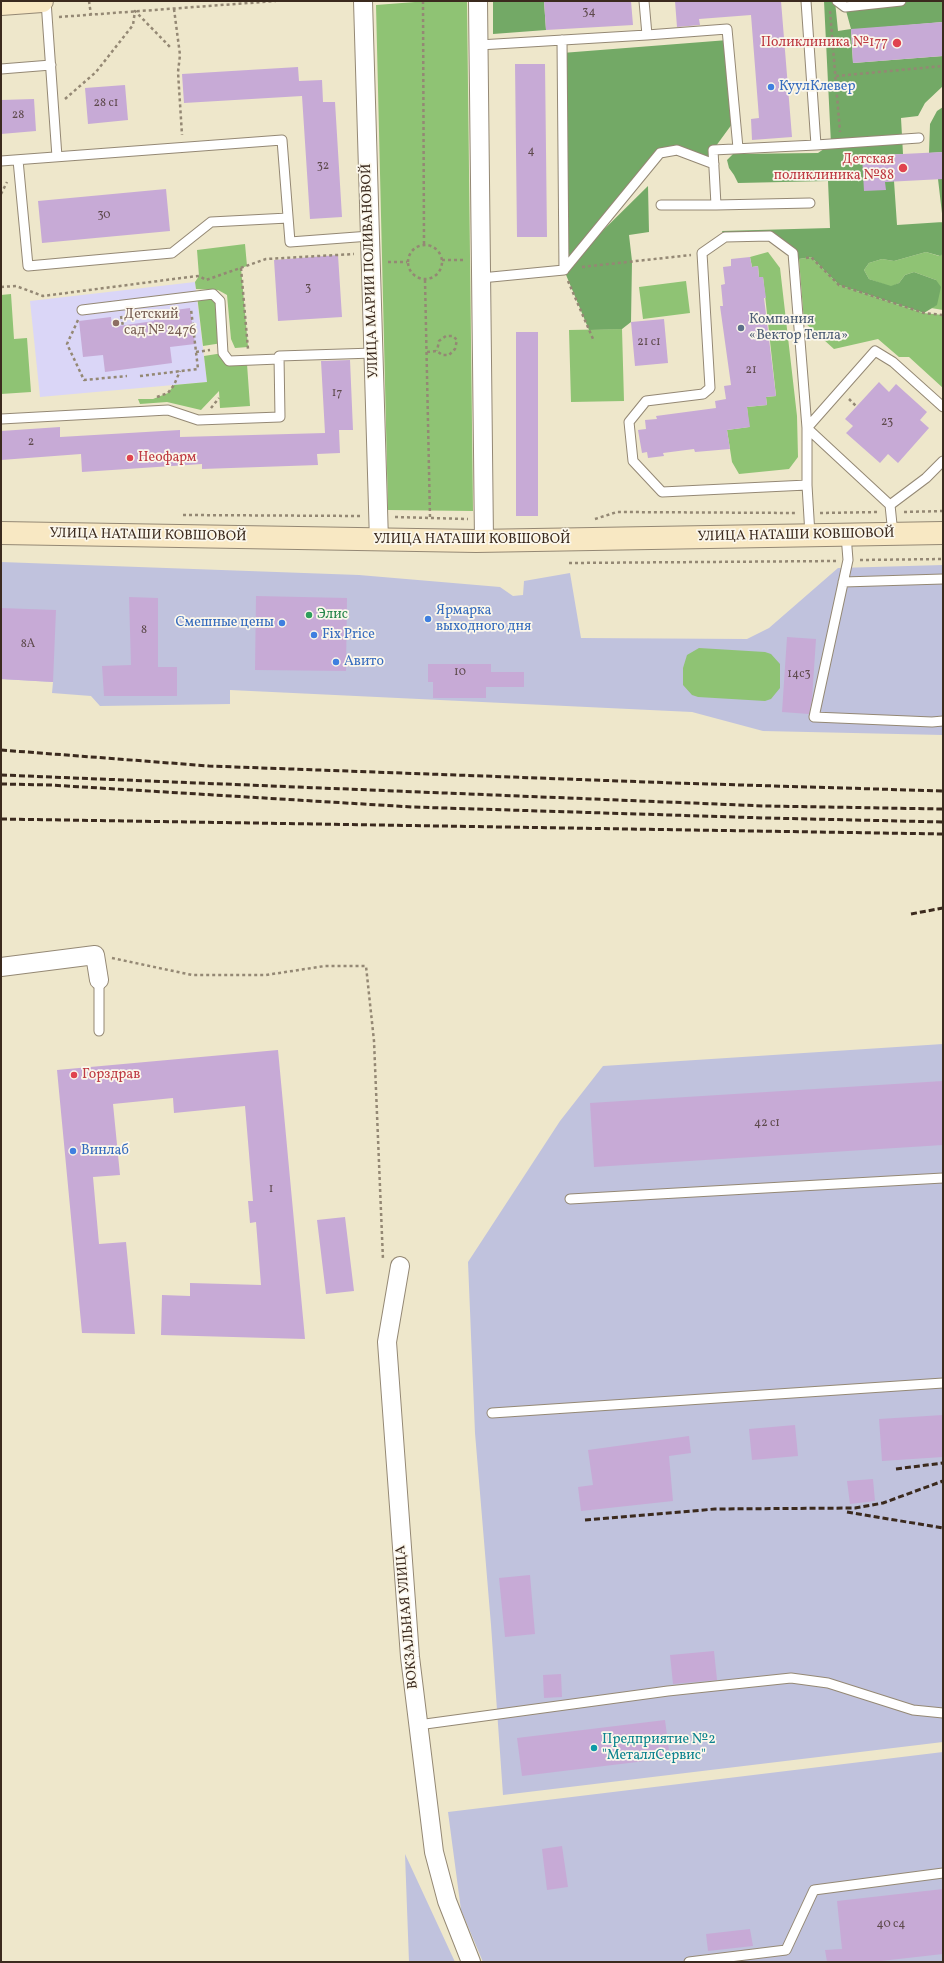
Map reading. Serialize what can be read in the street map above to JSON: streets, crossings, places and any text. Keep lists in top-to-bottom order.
{
  "streets": {
    "street": ["УЛИЦА МАРИИ ПОЛИВАНОВОЙ", "УЛИЦА НАТАШИ КОВШОВОЙ", "ВОКЗАЛЬНАЯ УЛИЦА"]
  },
  "crossings": [
    ["УЛИЦА МАРИИ ПОЛИВАНОВОЙ", "УЛИЦА НАТАШИ КОВШОВОЙ"]
  ],
  "places": [
    "Поликлиника №177",
    "КуулКлевер",
    "Детская поликлиника №88",
    "Детский сад № 2476",
    "Компания «Вектор Тепла»",
    "Неофарм",
    "Элис",
    "Ярмарка выходного дня",
    "Смешные цены",
    "Fix Price",
    "Авито",
    "Горздрав",
    "Винлаб",
    "Предприятие №2 \"МеталлСервис\""
  ],
  "house_numbers": [
    "34",
    "28 с1",
    "28",
    "4",
    "32",
    "30",
    "3",
    "21 с1",
    "21",
    "17",
    "23",
    "2",
    "8",
    "8А",
    "10",
    "14с3",
    "42 с1",
    "1",
    "40 с4"
  ]
}
